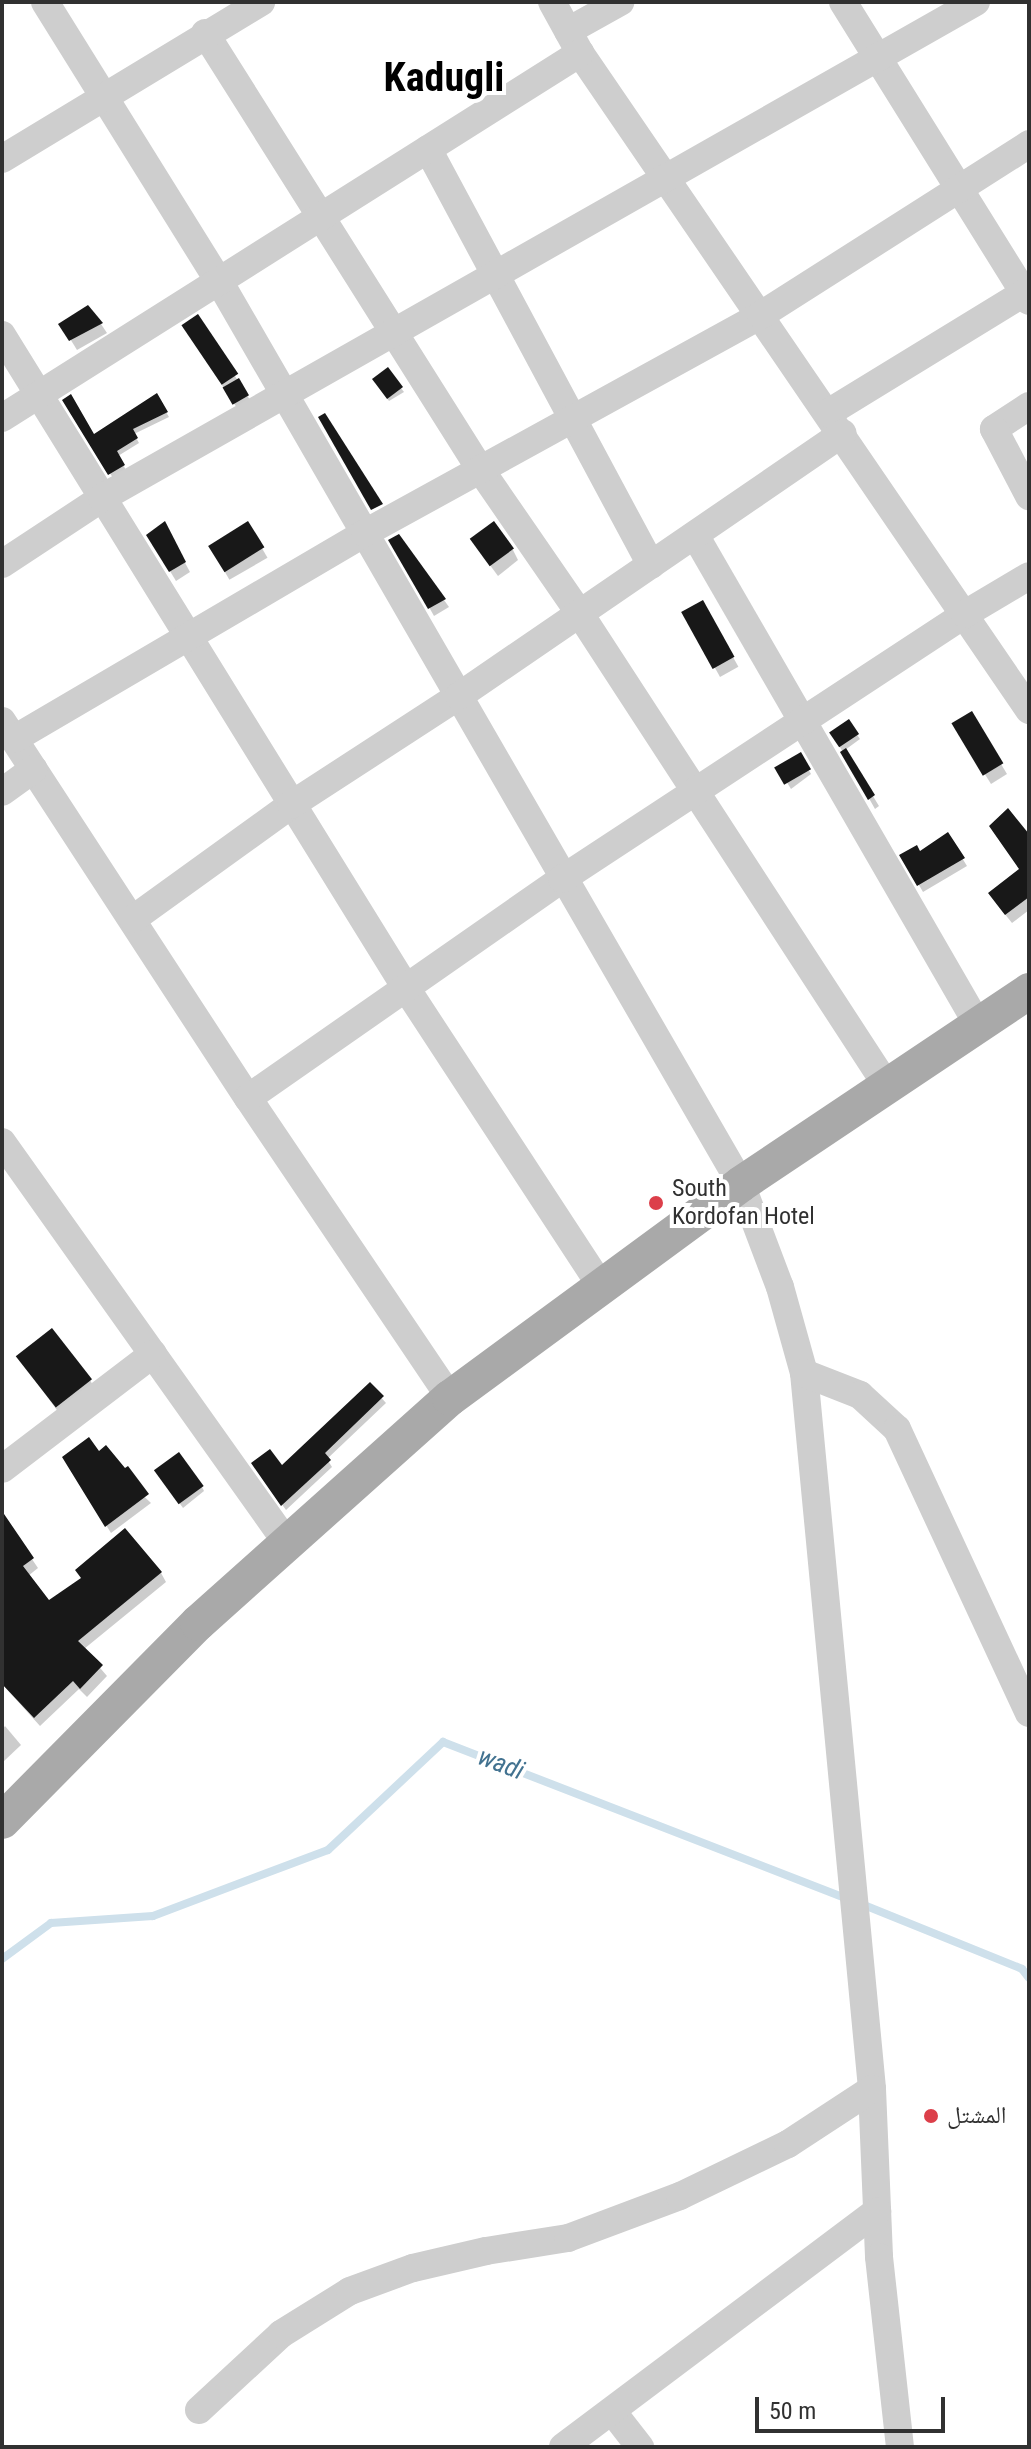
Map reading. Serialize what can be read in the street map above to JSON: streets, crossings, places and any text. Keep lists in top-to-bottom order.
{
  "districts": ["Kadugli"],
  "water": ["wadi"],
  "places": ["South Kordofan Hotel", "المشتل"],
  "scale_bar": "50 m"
}
